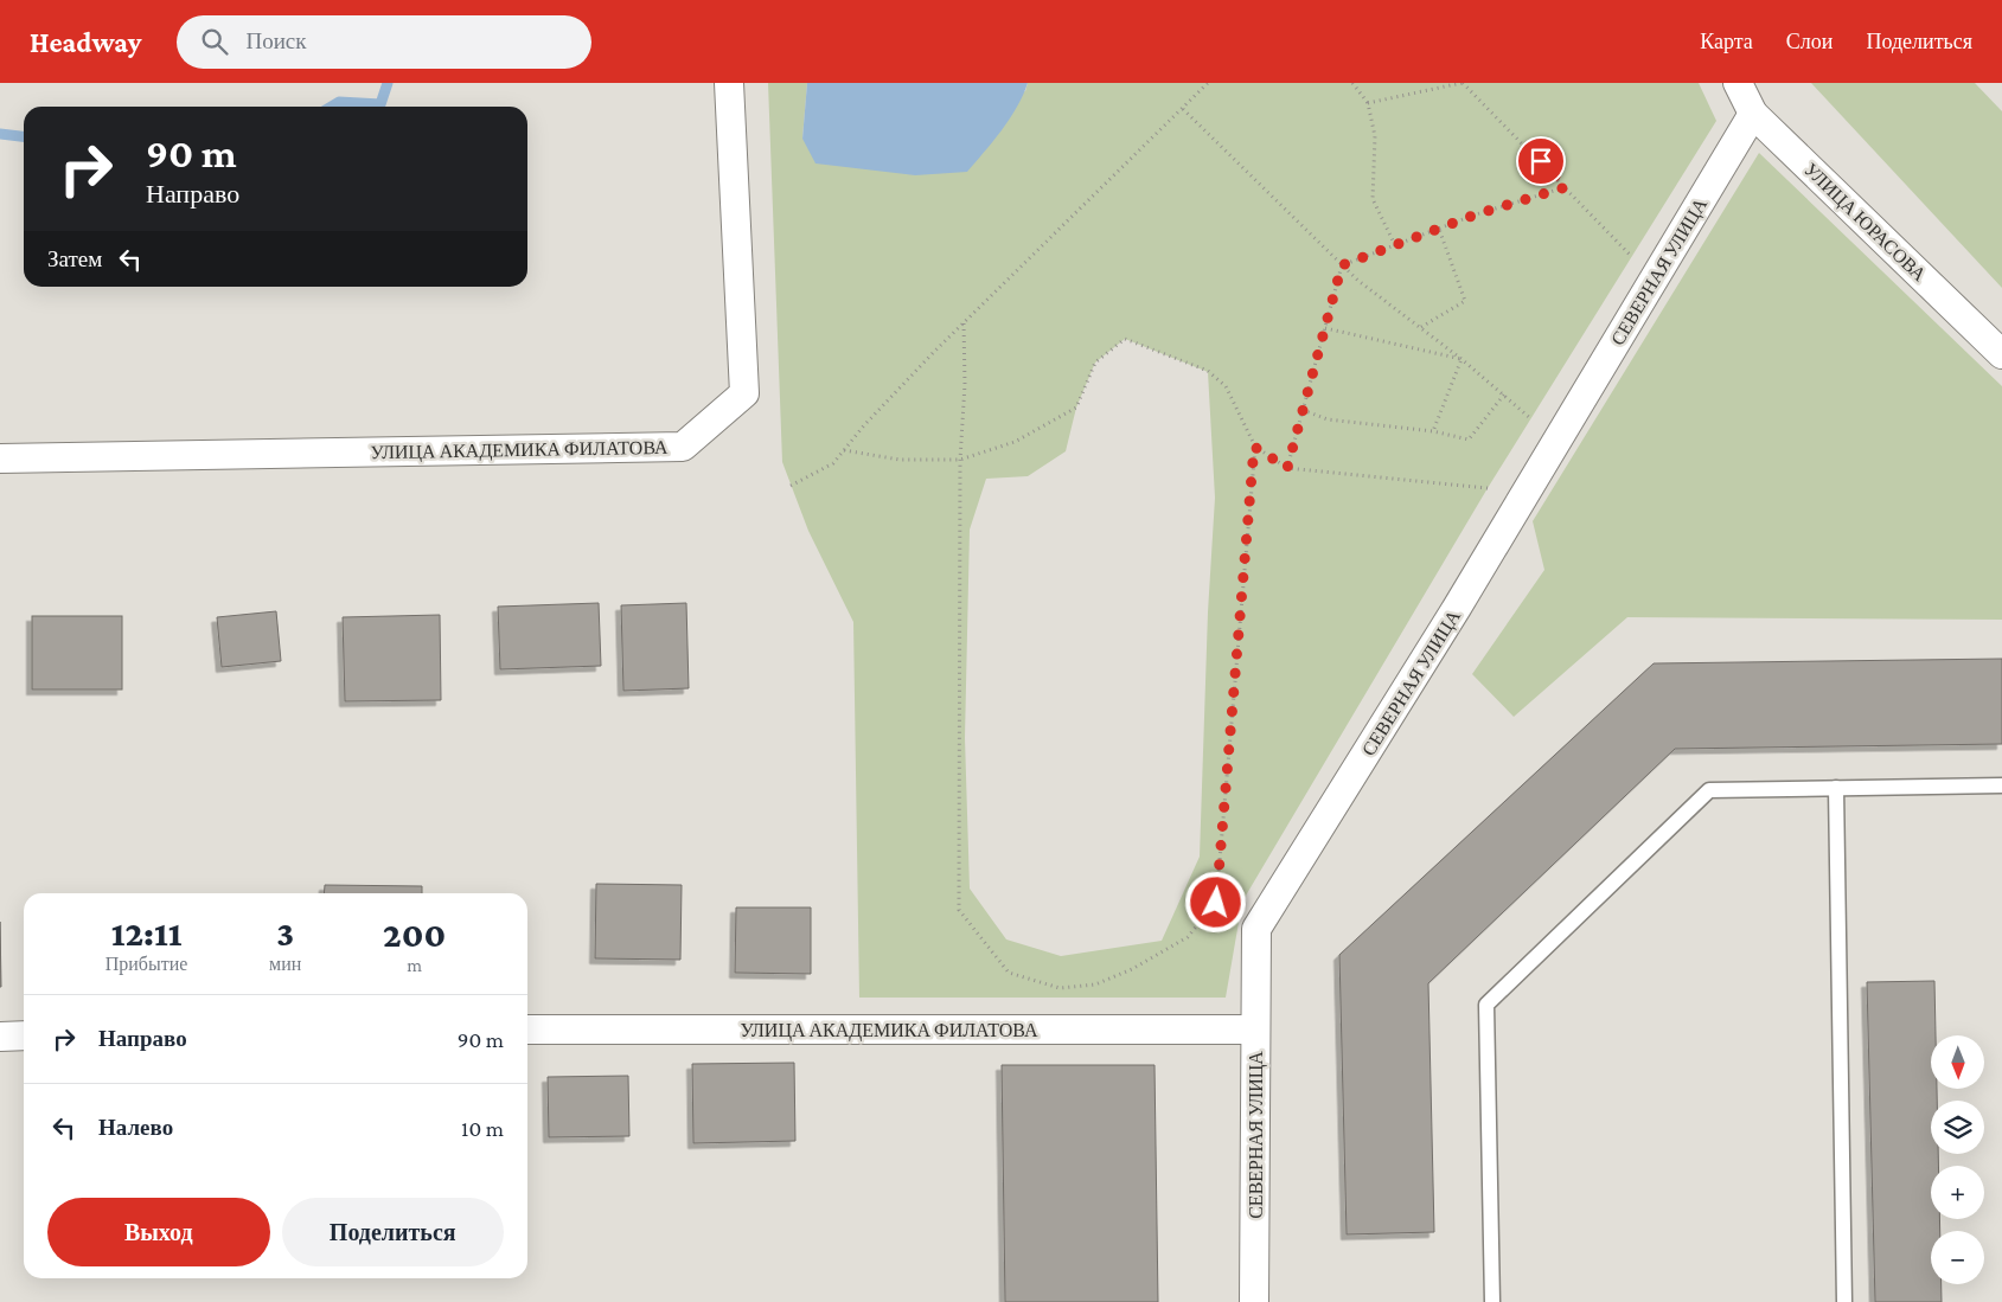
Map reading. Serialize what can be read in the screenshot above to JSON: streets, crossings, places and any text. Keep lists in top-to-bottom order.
{
  "streets": {
    "street": ["УЛИЦА ЮРАСОВА", "СЕВЕРНАЯ УЛИЦА", "УЛИЦА АКАДЕМИКА ФИЛАТОВА"]
  },
  "crossings": [
    ["УЛИЦА ЮРАСОВА", "СЕВЕРНАЯ УЛИЦА"],
    ["СЕВЕРНАЯ УЛИЦА", "УЛИЦА АКАДЕМИКА ФИЛАТОВА"]
  ],
  "north": "bottom",
  "page": {
    "header": "Headway",
    "search": "Поиск",
    "nav": ["Карта", "Слои", "Поделиться"],
    "turn": ["90 m", "Направо"],
    "then": "Затем",
    "eta": [
      "12:11",
      "Прибытие",
      "3",
      "мин",
      "200",
      "m"
    ],
    "list": [
      {
        "name": "Направо",
        "value": "90 m"
      },
      {
        "name": "Налево",
        "value": "10 m"
      }
    ],
    "map_buttons": ["+", "−"],
    "buttons": ["Выход", "Поделиться"]
  }
}
